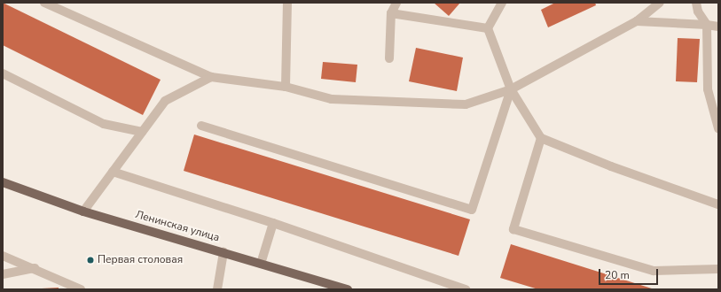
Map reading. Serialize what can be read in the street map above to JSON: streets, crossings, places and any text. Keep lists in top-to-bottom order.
{
  "streets": {
    "main road": ["Ленинская улица"]
  },
  "places": ["Первая столовая"],
  "scale_bar": "20 m"
}
